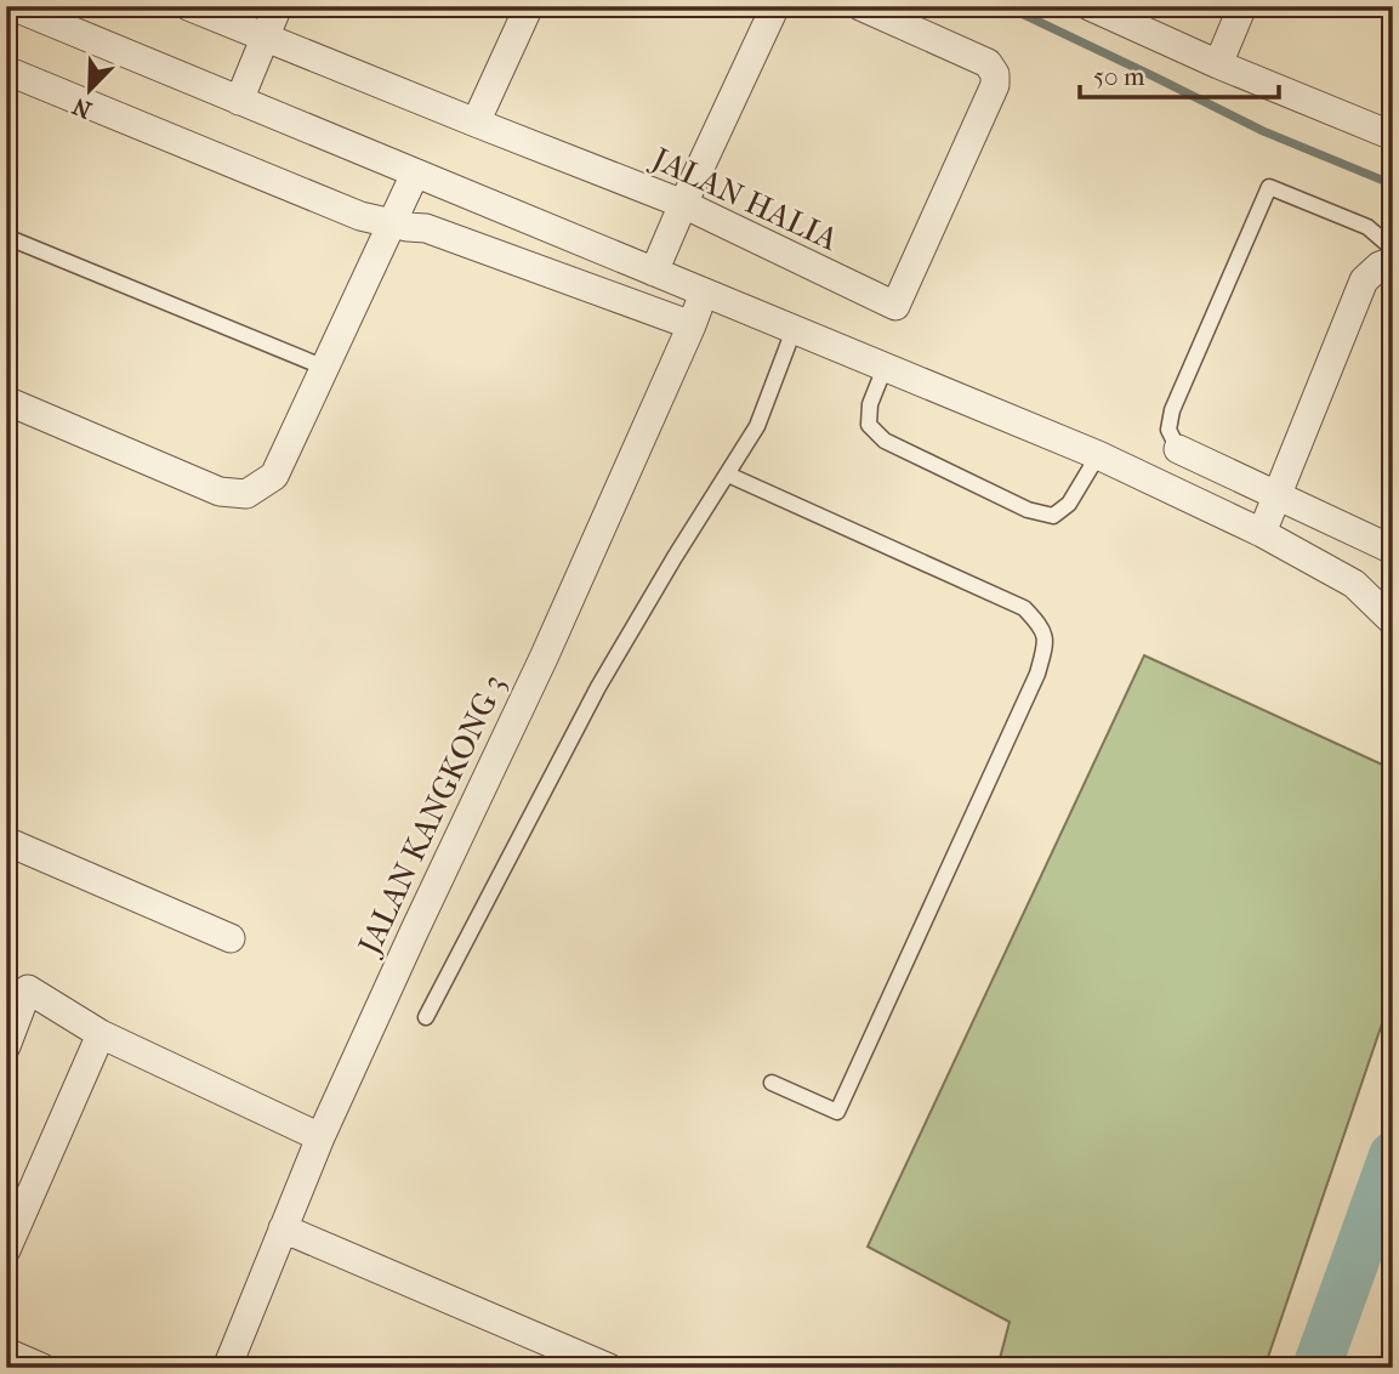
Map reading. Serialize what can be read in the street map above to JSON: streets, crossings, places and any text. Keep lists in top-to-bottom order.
{
  "streets": {
    "street": ["JALAN HALIA", "JALAN KANGKONG 3"]
  },
  "scale_bar": "50 m",
  "north": "bottom left"
}
